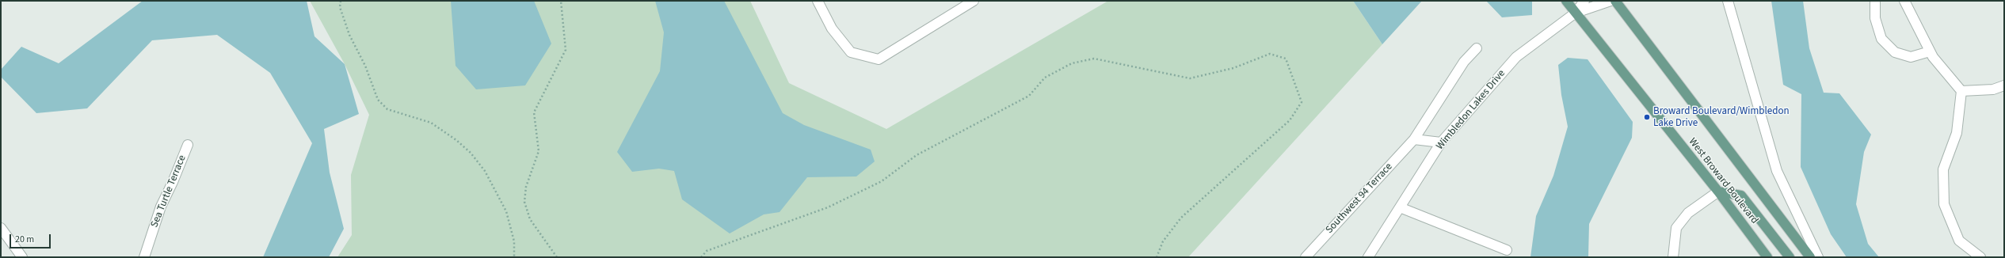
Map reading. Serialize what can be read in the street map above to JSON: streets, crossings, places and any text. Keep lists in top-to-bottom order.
{
  "streets": {
    "main road": ["West Broward Boulevard"],
    "street": ["Wimbledon Lakes Drive", "Sea Turtle Terrace", "Southwest 94 Terrace"]
  },
  "crossings": [
    ["Wimbledon Lakes Drive", "West Broward Boulevard"]
  ],
  "places": ["Broward Boulevard/Wimbledon Lake Drive"],
  "scale_bar": "20 m"
}
